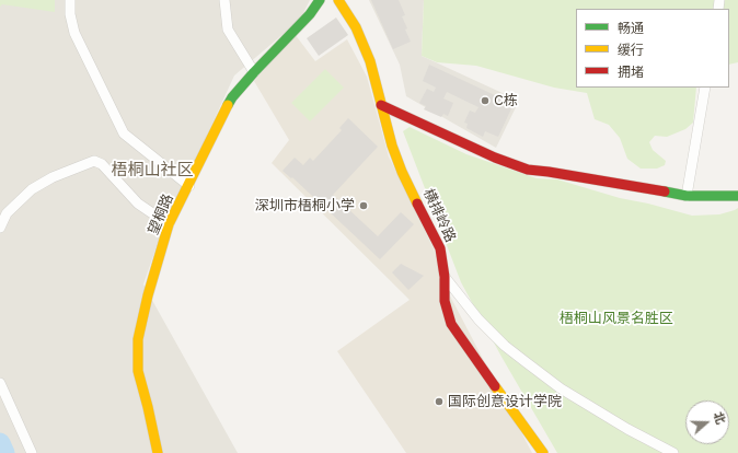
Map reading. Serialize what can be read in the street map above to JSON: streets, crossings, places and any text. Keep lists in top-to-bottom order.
{
  "streets": {
    "street": ["望桐路", "横排岭路"]
  },
  "districts": ["梧桐山社区"],
  "parks": ["梧桐山风景名胜区"],
  "places": ["C栋", "深圳市梧桐小学", "国际创意设计学院"],
  "legend": ["畅通", "缓行", "拥堵"],
  "north": "right"
}
